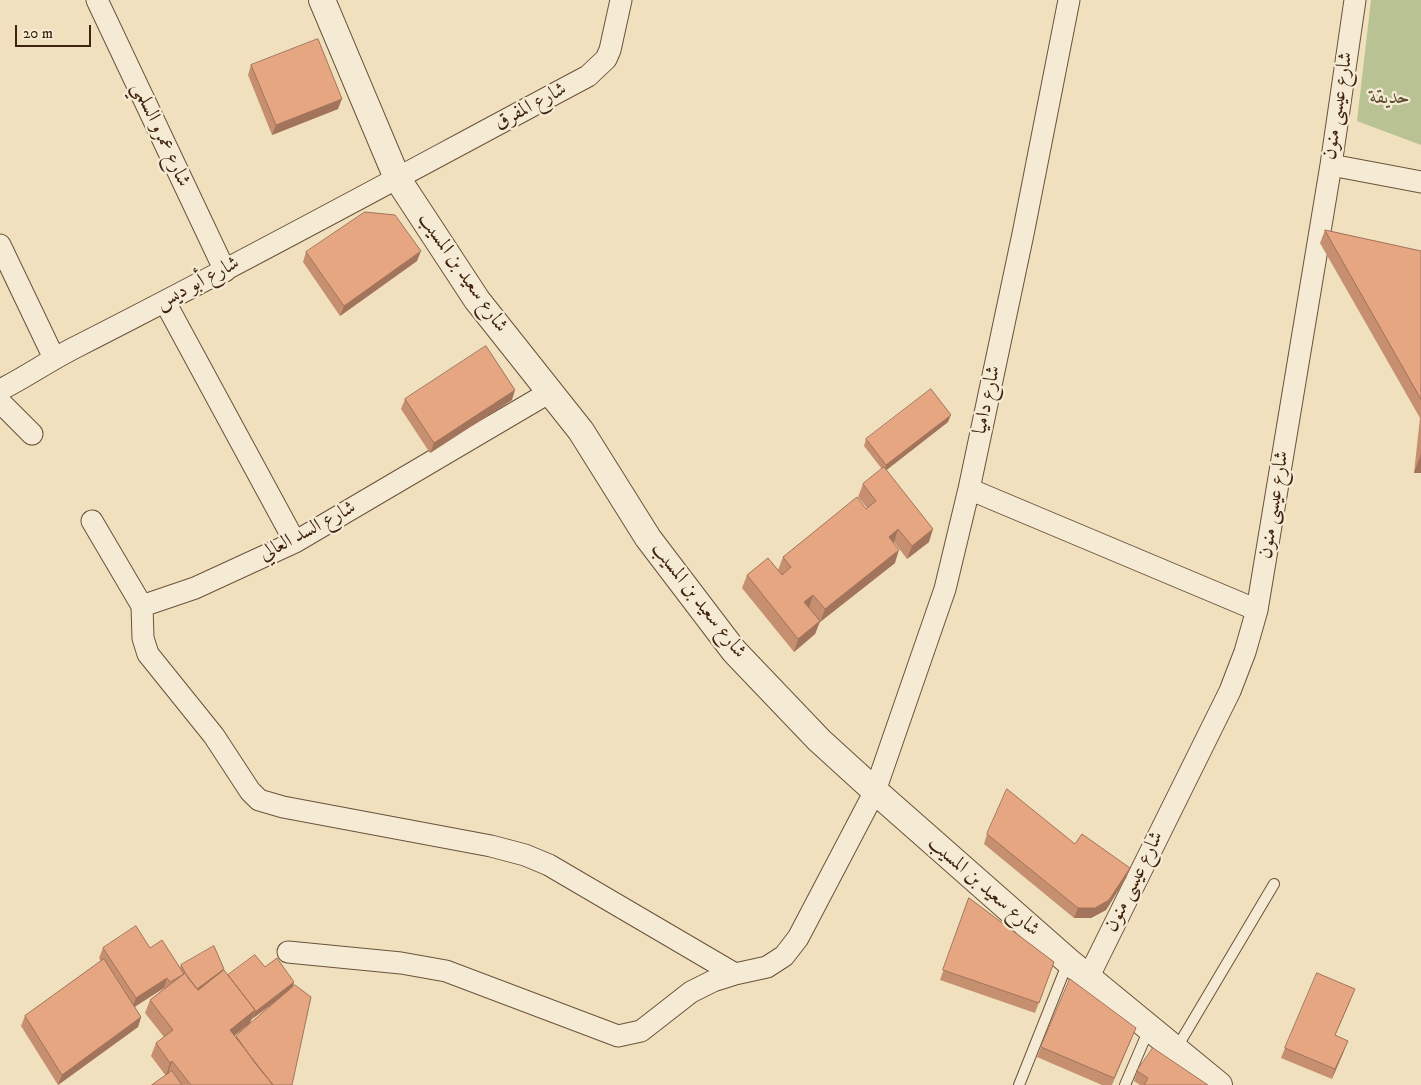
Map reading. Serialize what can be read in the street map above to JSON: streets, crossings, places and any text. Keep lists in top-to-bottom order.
{
  "streets": {
    "street": [
      "شارع عيسى منون",
      "شارع المفرق",
      "شارع عمرو السلمي",
      "شارع سعيد بن المسيب",
      "شارع أبو ديس",
      "شارع داميا",
      "شارع السد العالي"
    ]
  },
  "crossings": [
    ["شارع عيسى منون", "شارع سعيد بن المسيب"],
    ["شارع المفرق", "شارع سعيد بن المسيب"],
    ["شارع المفرق", "شارع أبو ديس"],
    ["شارع عمرو السلمي", "شارع أبو ديس"],
    ["شارع سعيد بن المسيب", "شارع أبو ديس"],
    ["شارع سعيد بن المسيب", "شارع داميا"],
    ["شارع سعيد بن المسيب", "شارع السد العالي"]
  ],
  "parks": ["حديقة"],
  "scale_bar": "20 m"
}
